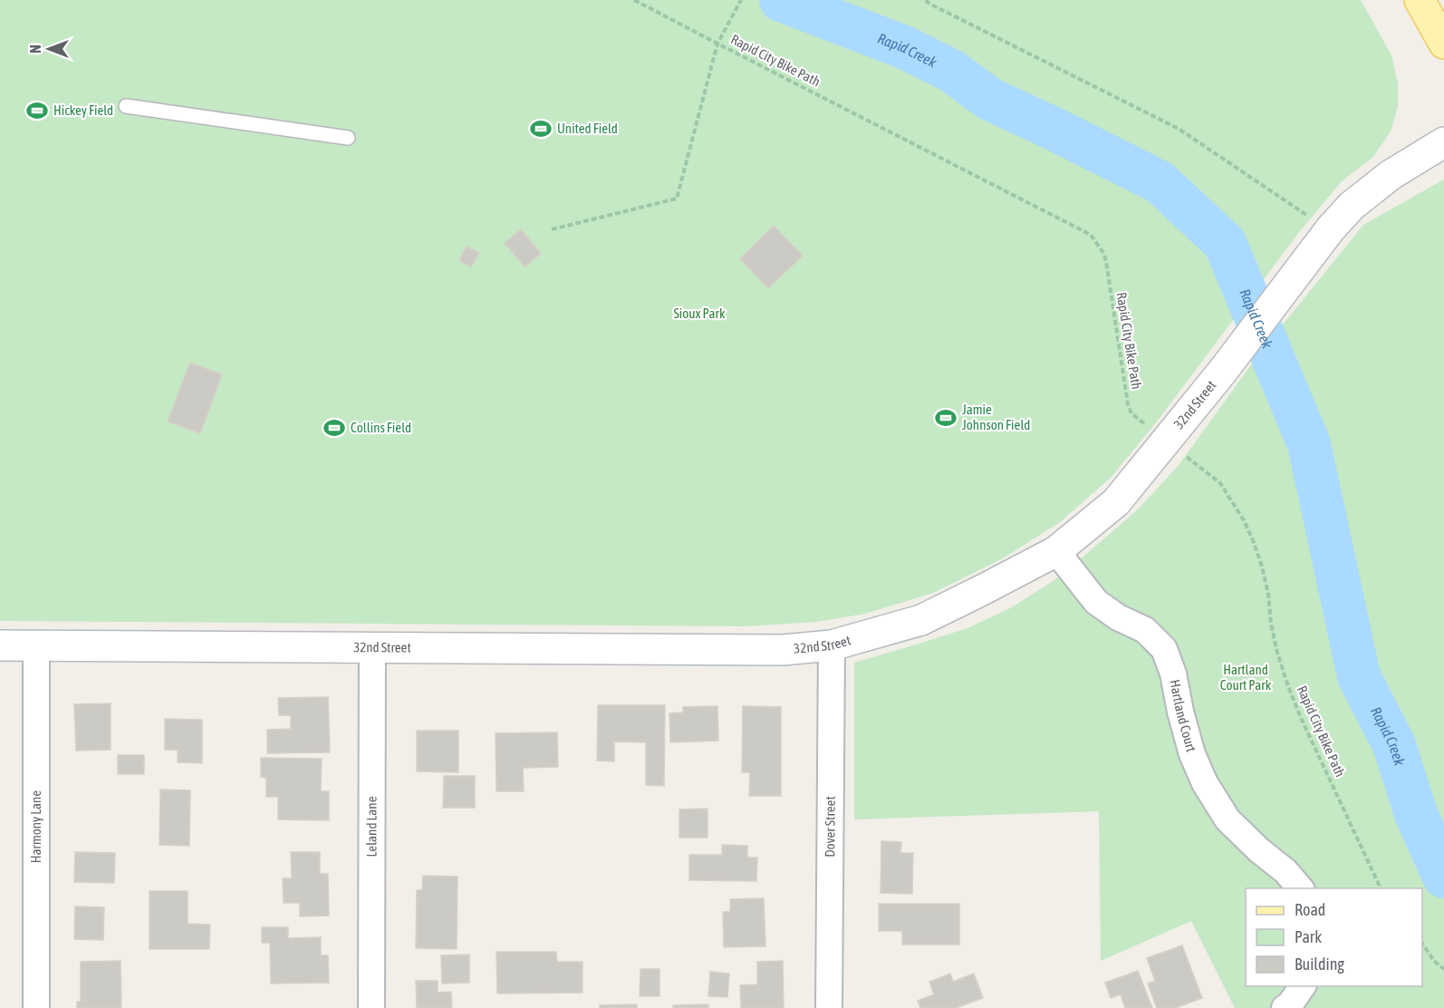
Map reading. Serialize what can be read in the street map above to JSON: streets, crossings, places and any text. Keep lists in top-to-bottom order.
{
  "streets": {
    "street": [
      "32nd Street",
      "Hartland Court",
      "Harmony Lane",
      "Dover Street",
      "Leland Lane"
    ],
    "path": ["Rapid City Bike Path"]
  },
  "crossings": [
    ["Rapid City Bike Path", "32nd Street"],
    ["32nd Street", "Hartland Court"],
    ["32nd Street", "Harmony Lane"],
    ["32nd Street", "Dover Street"],
    ["32nd Street", "Leland Lane"]
  ],
  "water": ["Rapid Creek"],
  "parks": ["Sioux Park", "Hartland Court Park"],
  "places": {
    "sports": [
      "Hickey Field",
      "United Field",
      "Jamie Johnson Field",
      "Collins Field"
    ]
  },
  "legend": ["Road", "Park", "Building"],
  "north": "left"
}
